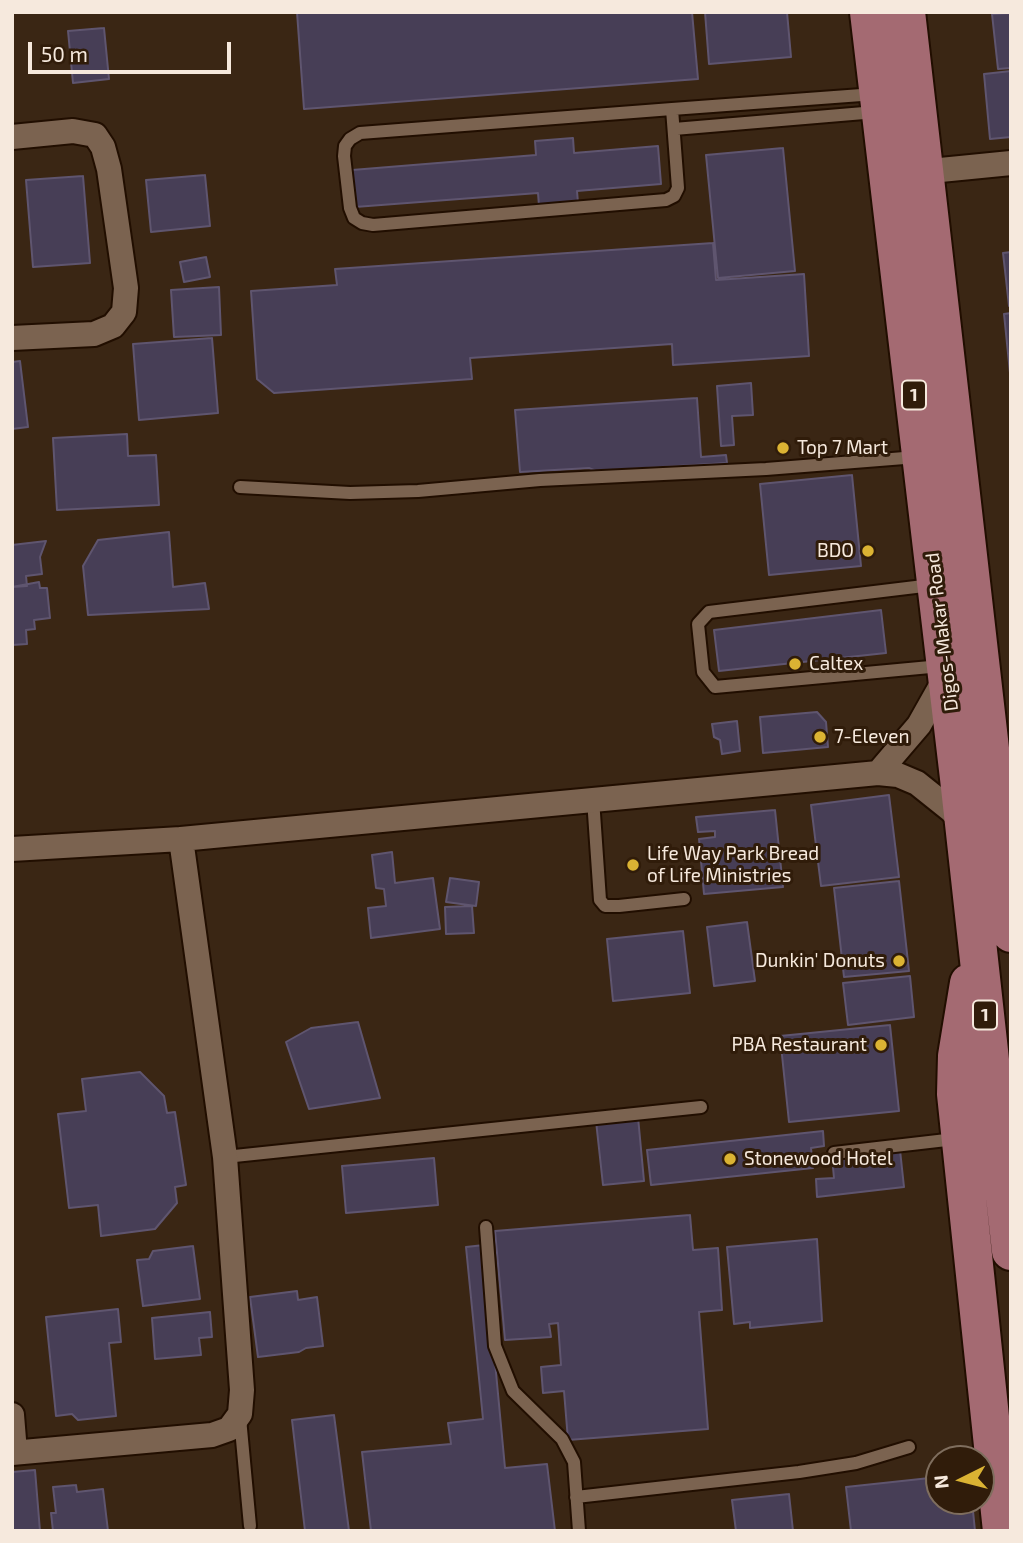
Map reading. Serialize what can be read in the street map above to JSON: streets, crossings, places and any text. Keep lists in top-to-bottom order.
{
  "streets": {
    "main road": ["1", "Digos-Makar Road"]
  },
  "places": [
    "Top 7 Mart",
    "BDO",
    "Caltex",
    "7-Eleven",
    "Life Way Park Bread of Life Ministries",
    "Dunkin' Donuts",
    "PBA Restaurant",
    "Stonewood Hotel"
  ],
  "scale_bar": "50 m",
  "north": "left"
}
